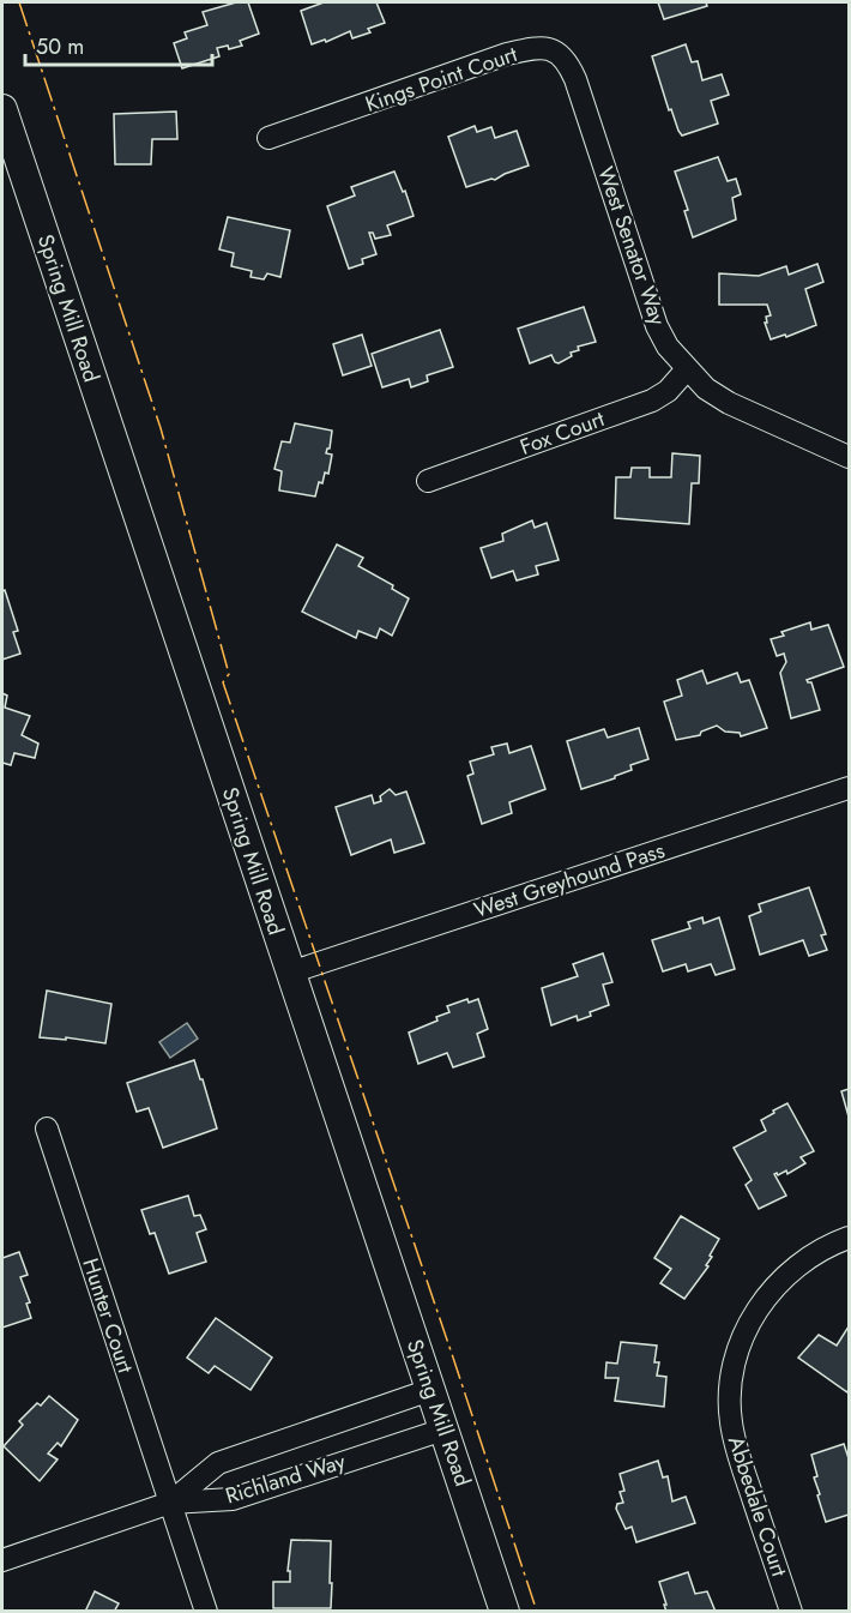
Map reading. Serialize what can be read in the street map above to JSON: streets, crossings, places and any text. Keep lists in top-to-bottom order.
{
  "streets": {
    "street": [
      "Kings Point Court",
      "West Senator Way",
      "Spring Mill Road",
      "Fox Court",
      "West Greyhound Pass",
      "Hunter Court",
      "Richland Way",
      "Abbedale Court"
    ]
  },
  "crossings": [
    ["Kings Point Court", "West Senator Way"],
    ["West Senator Way", "Fox Court"],
    ["Spring Mill Road", "West Greyhound Pass"],
    ["Spring Mill Road", "Richland Way"],
    ["Hunter Court", "Richland Way"]
  ],
  "scale_bar": "50 m"
}
